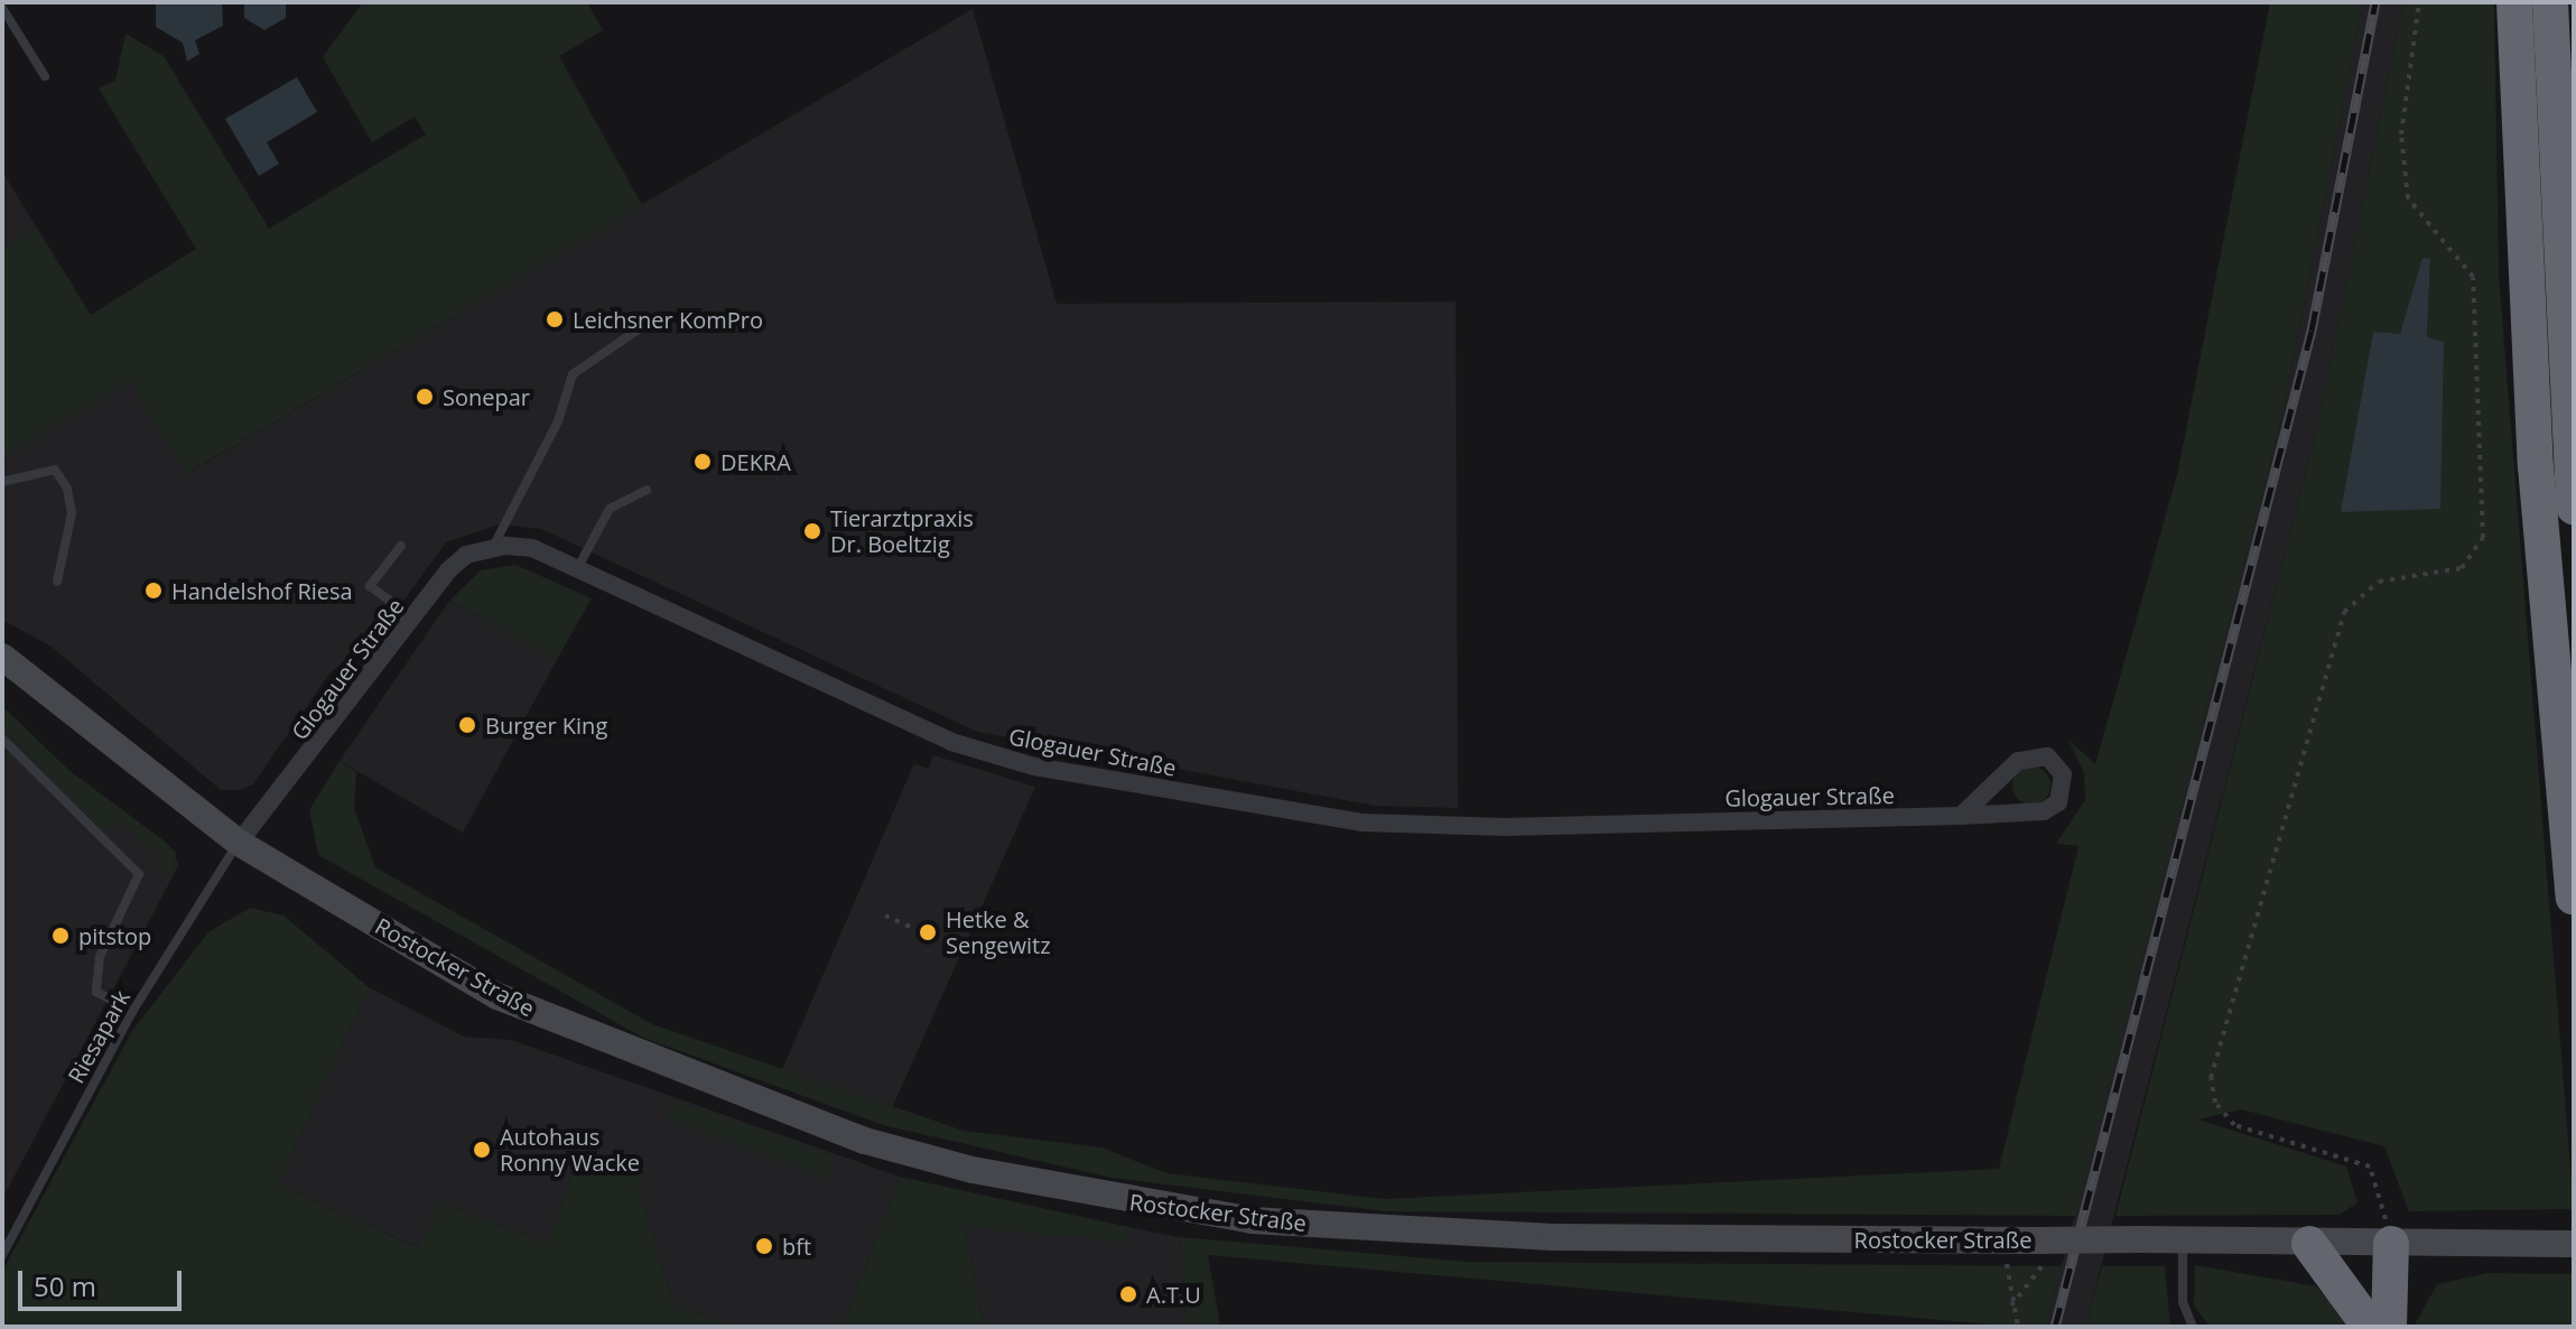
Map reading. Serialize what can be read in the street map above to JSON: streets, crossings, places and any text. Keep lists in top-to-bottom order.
{
  "streets": {
    "street": ["Glogauer Straße", "Rostocker Straße"],
    "lane": ["Riesapark"]
  },
  "crossings": [
    ["Glogauer Straße", "Rostocker Straße"],
    ["Glogauer Straße", "Riesapark"],
    ["Rostocker Straße", "Riesapark"]
  ],
  "places": [
    "Leichsner KomPro",
    "Sonepar",
    "DEKRA",
    "Tierarztpraxis Dr. Boeltzig",
    "Handelshof Riesa",
    "Burger King",
    "Hetke & Sengewitz",
    "pitstop",
    "Autohaus Ronny Wacke",
    "bft",
    "A.T.U"
  ],
  "scale_bar": "50 m"
}
